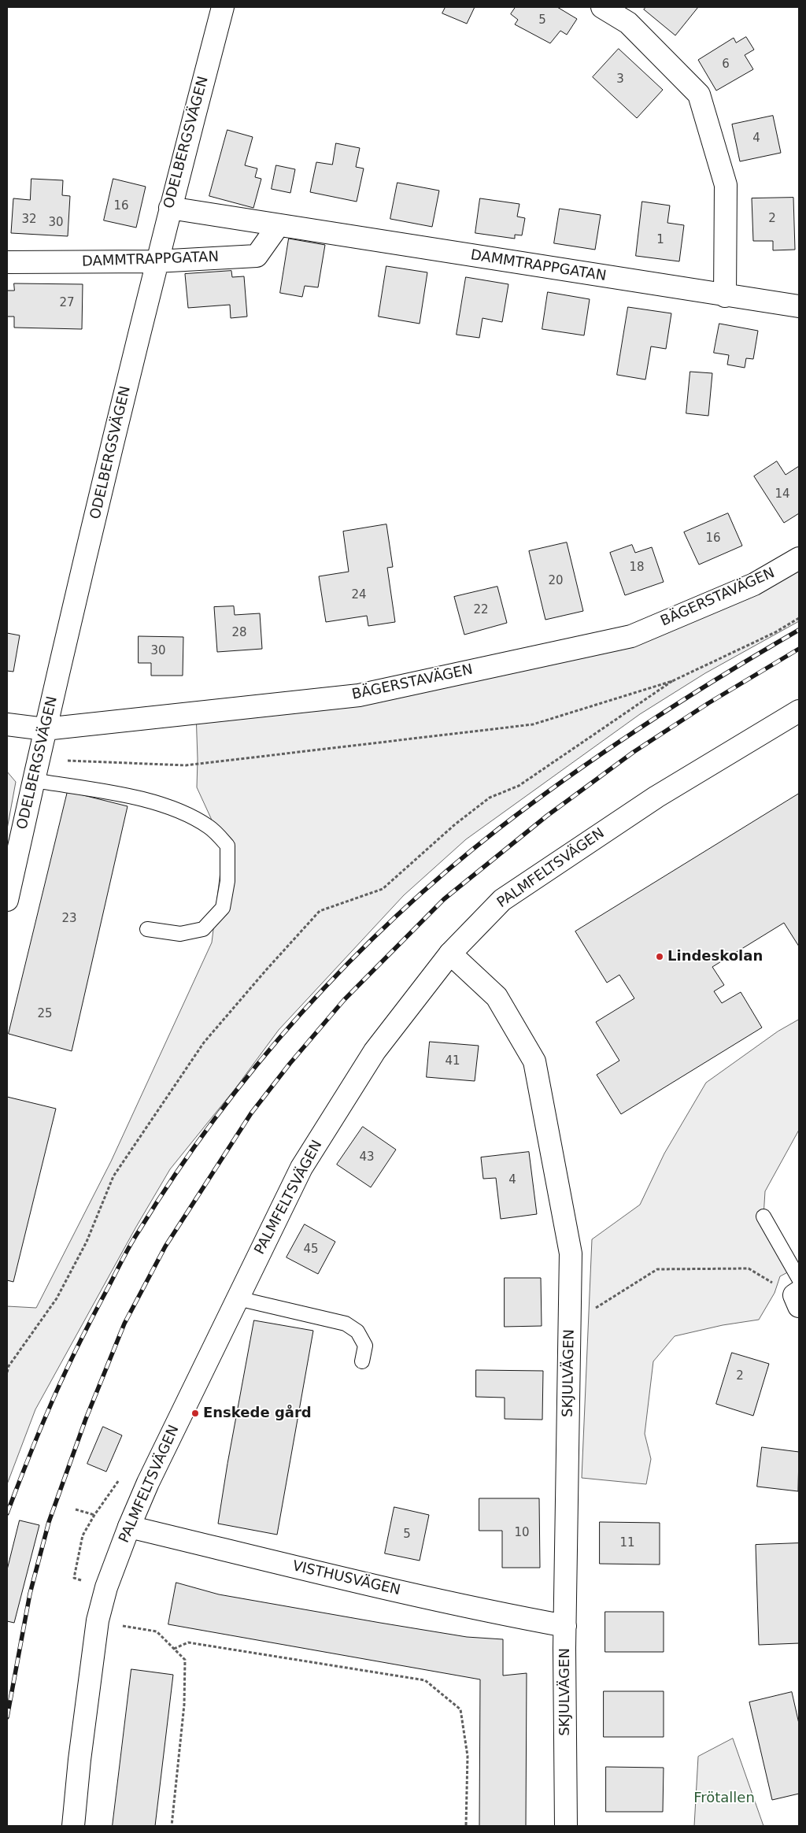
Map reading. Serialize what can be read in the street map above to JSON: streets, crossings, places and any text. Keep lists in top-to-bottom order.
{
  "streets": {
    "street": [
      "ODELBERGSVÄGEN",
      "DAMMTRAPPGATAN",
      "BÄGERSTAVÄGEN",
      "PALMFELTSVÄGEN",
      "SKJULVÄGEN",
      "VISTHUSVÄGEN"
    ]
  },
  "crossings": [
    ["ODELBERGSVÄGEN", "DAMMTRAPPGATAN"],
    ["ODELBERGSVÄGEN", "BÄGERSTAVÄGEN"],
    ["PALMFELTSVÄGEN", "SKJULVÄGEN"],
    ["PALMFELTSVÄGEN", "VISTHUSVÄGEN"],
    ["SKJULVÄGEN", "VISTHUSVÄGEN"]
  ],
  "parks": ["Frötallen"],
  "places": ["Lindeskolan", "Enskede gård"],
  "house_numbers": [
    "5",
    "6",
    "3",
    "4",
    "16",
    "2",
    "32",
    "30",
    "1",
    "27",
    "14",
    "16",
    "18",
    "20",
    "24",
    "22",
    "28",
    "30",
    "23",
    "25",
    "41",
    "43",
    "4",
    "45",
    "2",
    "10",
    "5",
    "11"
  ]
}
